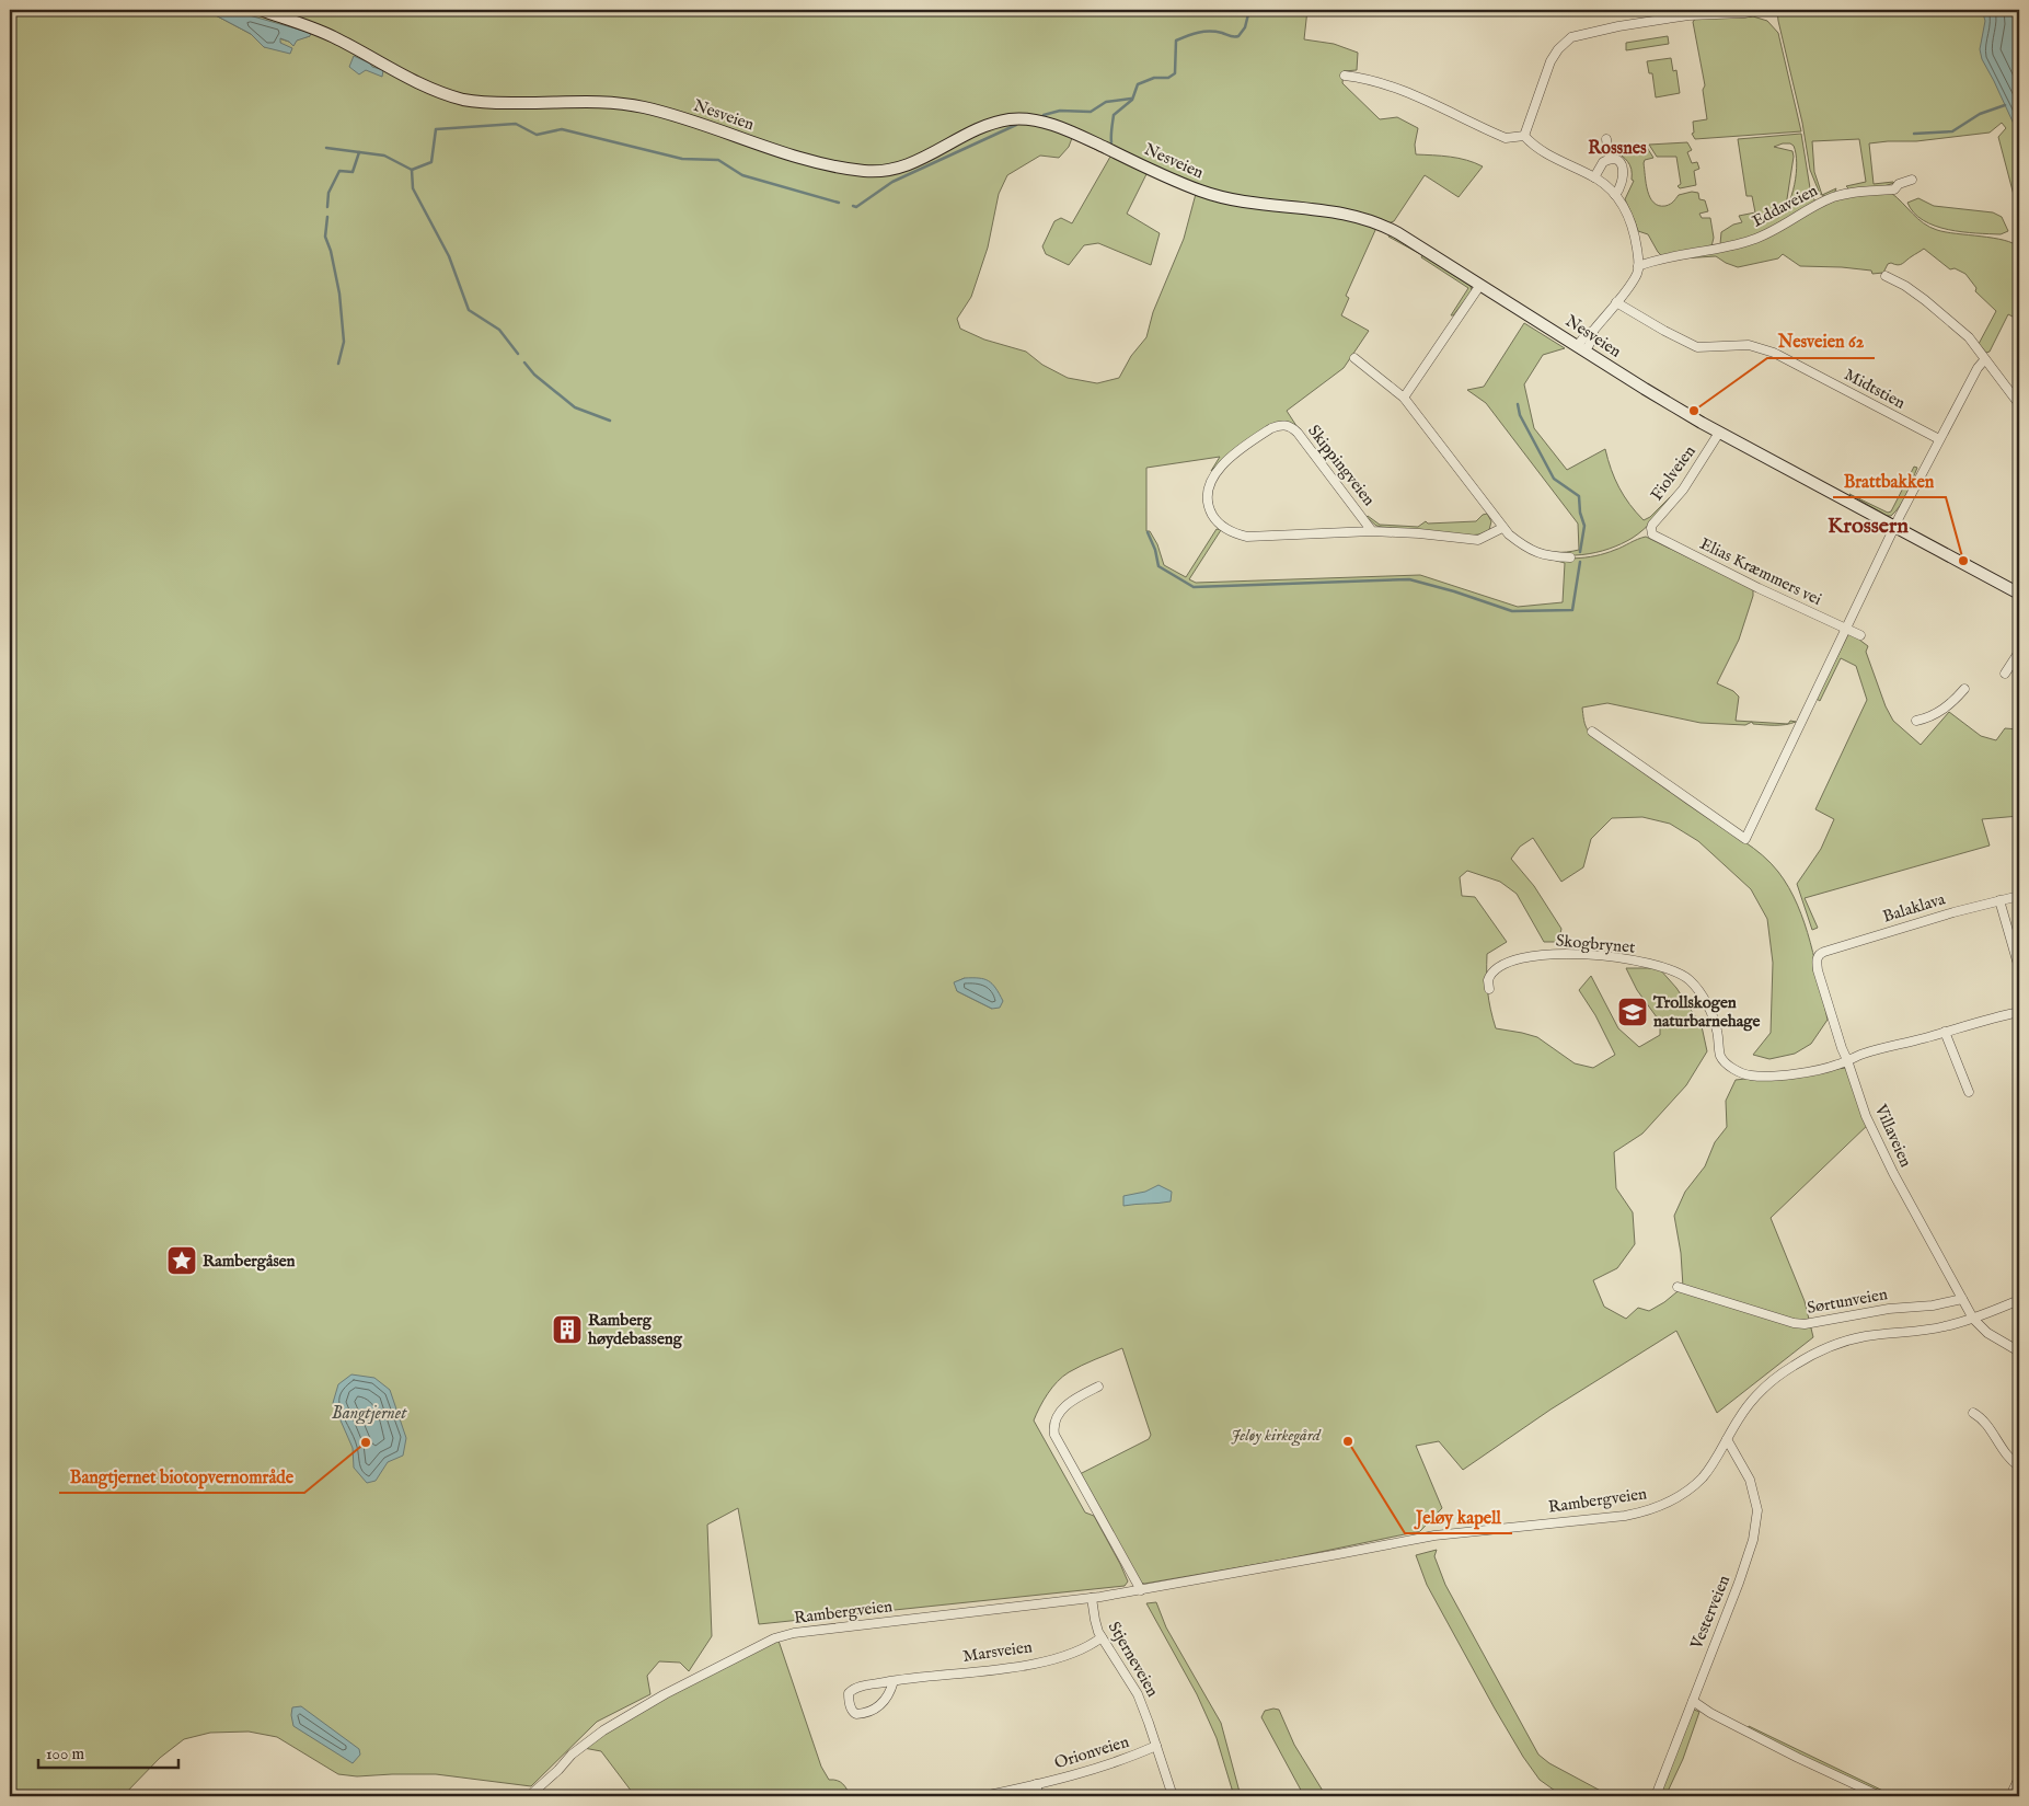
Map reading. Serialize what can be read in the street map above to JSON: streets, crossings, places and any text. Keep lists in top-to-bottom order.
{
  "streets": {
    "main road": ["Nesveien"],
    "street": [
      "Eddaveien",
      "Midtstien",
      "Skippingveien",
      "Fiolveien",
      "Elias Kræmmers vei",
      "Balaklava",
      "Skogbrynet",
      "Villaveien",
      "Sørtunveien",
      "Rambergveien",
      "Vesterveien",
      "Marsveien",
      "Stjerneveien",
      "Orionveien"
    ]
  },
  "crossings": [
    ["Nesveien", "Fiolveien"],
    ["Fiolveien", "Elias Kræmmers vei"],
    ["Balaklava", "Villaveien"],
    ["Skogbrynet", "Villaveien"],
    ["Villaveien", "Sørtunveien"],
    ["Villaveien", "Rambergveien"],
    ["Rambergveien", "Vesterveien"],
    ["Rambergveien", "Stjerneveien"],
    ["Marsveien", "Stjerneveien"],
    ["Stjerneveien", "Orionveien"]
  ],
  "districts": ["Rossnes", "Krossern"],
  "water": ["Bangtjernet"],
  "parks": ["Jeløy kirkegård"],
  "places": {
    "other": [
      "Nesveien 62",
      "Brattbakken",
      "Jeløy kapell",
      "Bangtjernet biotopvernområde"
    ],
    "school or university": ["Trollskogen naturbarnehage"],
    "place": ["Rambergåsen"],
    "building": ["Ramberg høydebasseng"]
  },
  "scale_bar": "100 m"
}
